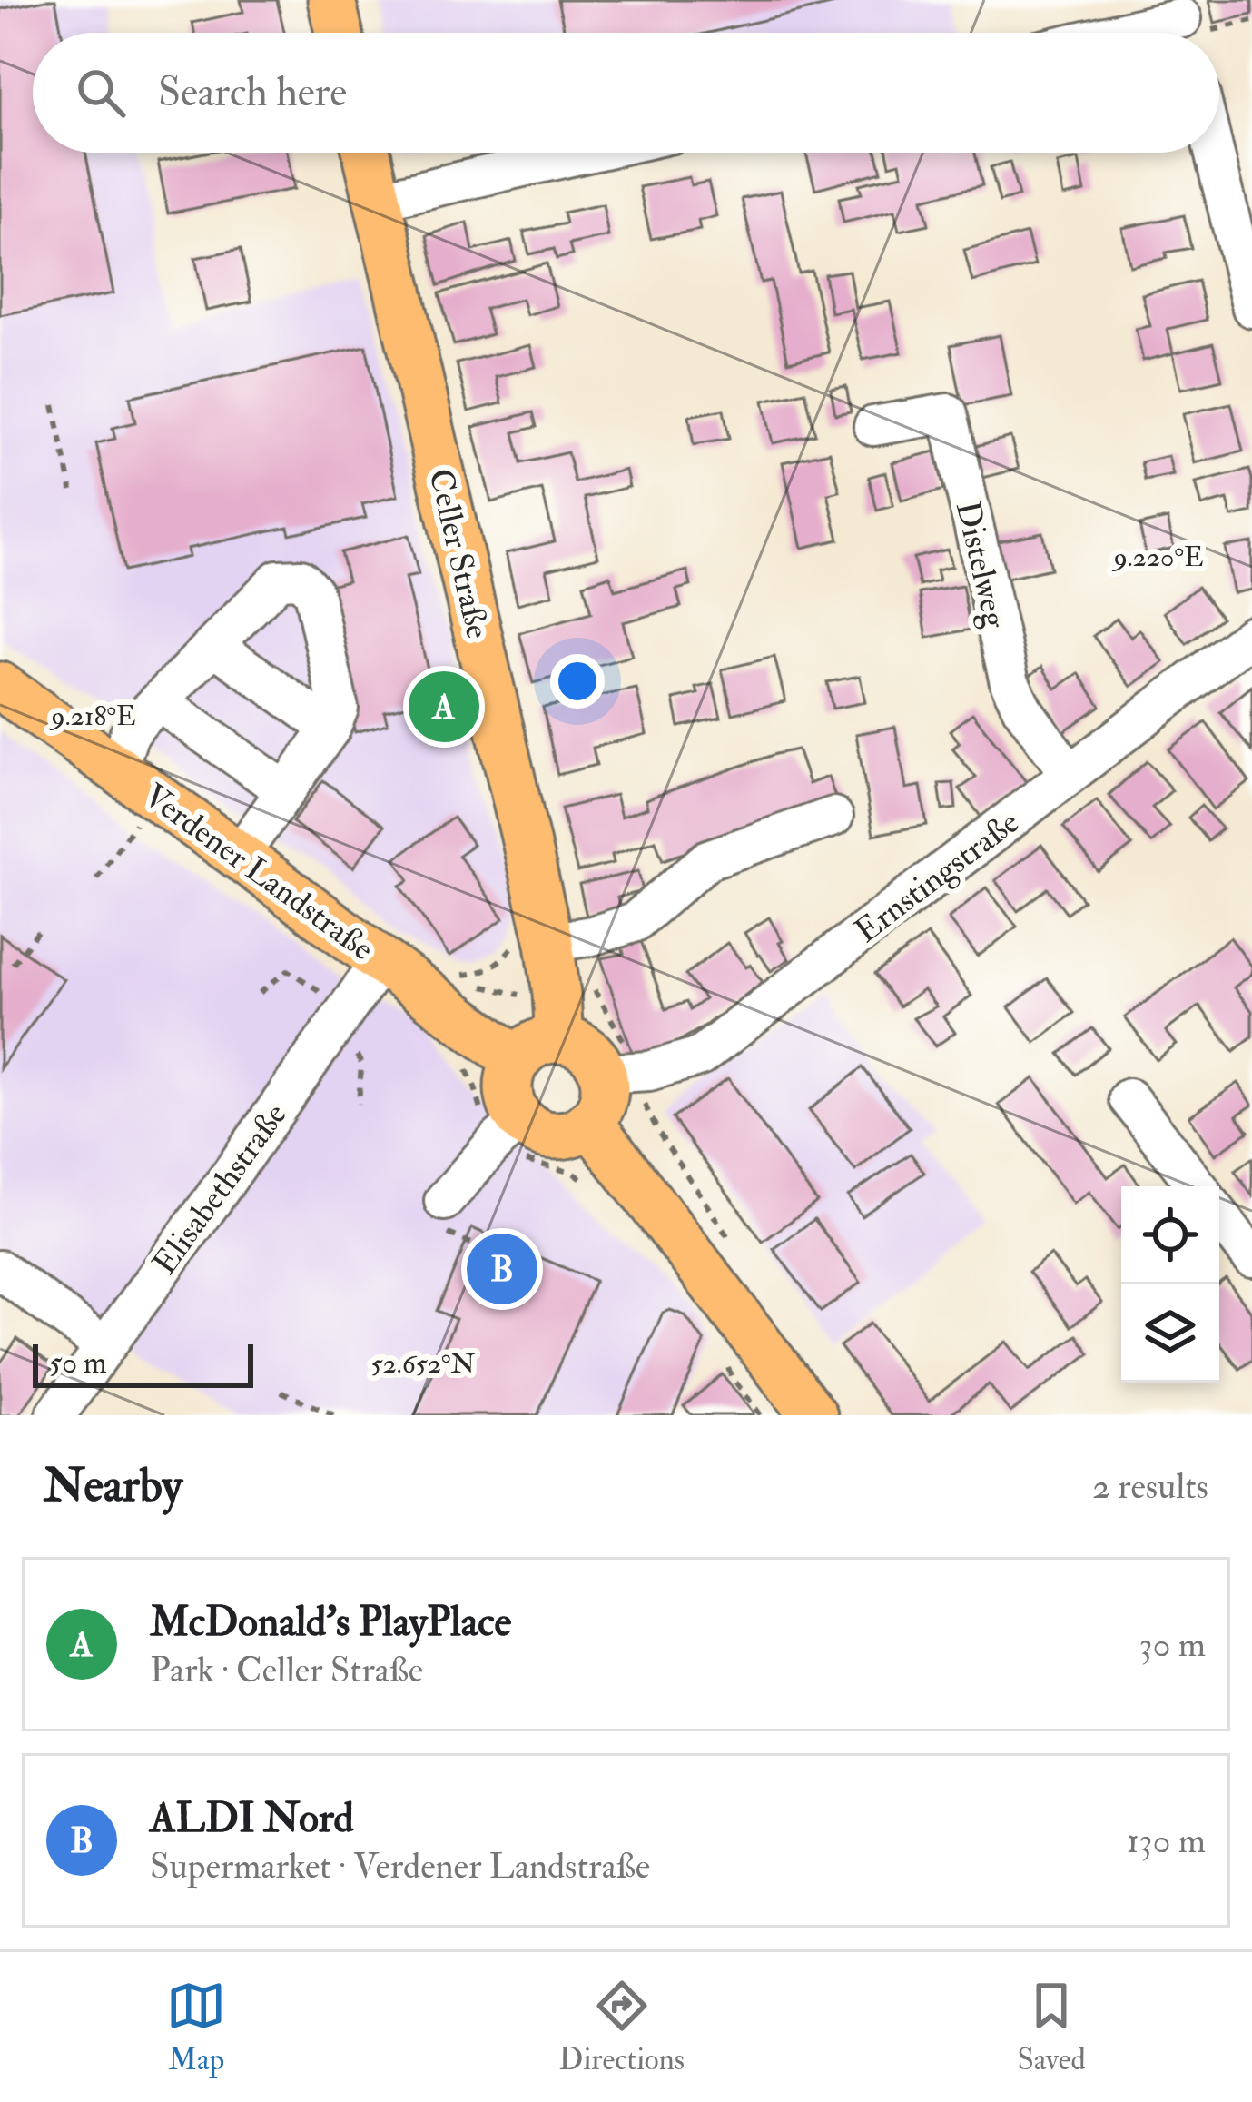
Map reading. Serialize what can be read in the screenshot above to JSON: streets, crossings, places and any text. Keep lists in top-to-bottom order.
{
  "streets": {
    "main road": ["Celler Straße", "Verdener Landstraße"],
    "street": ["Distelweg", "Ernstingstraße", "Elisabethstraße"]
  },
  "crossings": [
    ["Celler Straße", "Verdener Landstraße"],
    ["Celler Straße", "Ernstingstraße"],
    ["Distelweg", "Ernstingstraße"],
    ["Verdener Landstraße", "Ernstingstraße"],
    ["Verdener Landstraße", "Elisabethstraße"]
  ],
  "scale_bar": "50 m",
  "page": {
    "search": "Search here",
    "pins": ["A", "B"],
    "scale": "50 m",
    "heading": ["Nearby", "2 results"],
    "list": [
      {
        "mark": "A",
        "name": "McDonald's PlayPlace",
        "note": "Park · Celler Straße",
        "value": "30 m"
      },
      {
        "mark": "B",
        "name": "ALDI Nord",
        "note": "Supermarket · Verdener Landstraße",
        "value": "130 m"
      }
    ],
    "nav": ["Map", "Directions", "Saved"]
  },
  "coordinates": ["9.220°E", "9.218°E", "52.652°N"]
}
